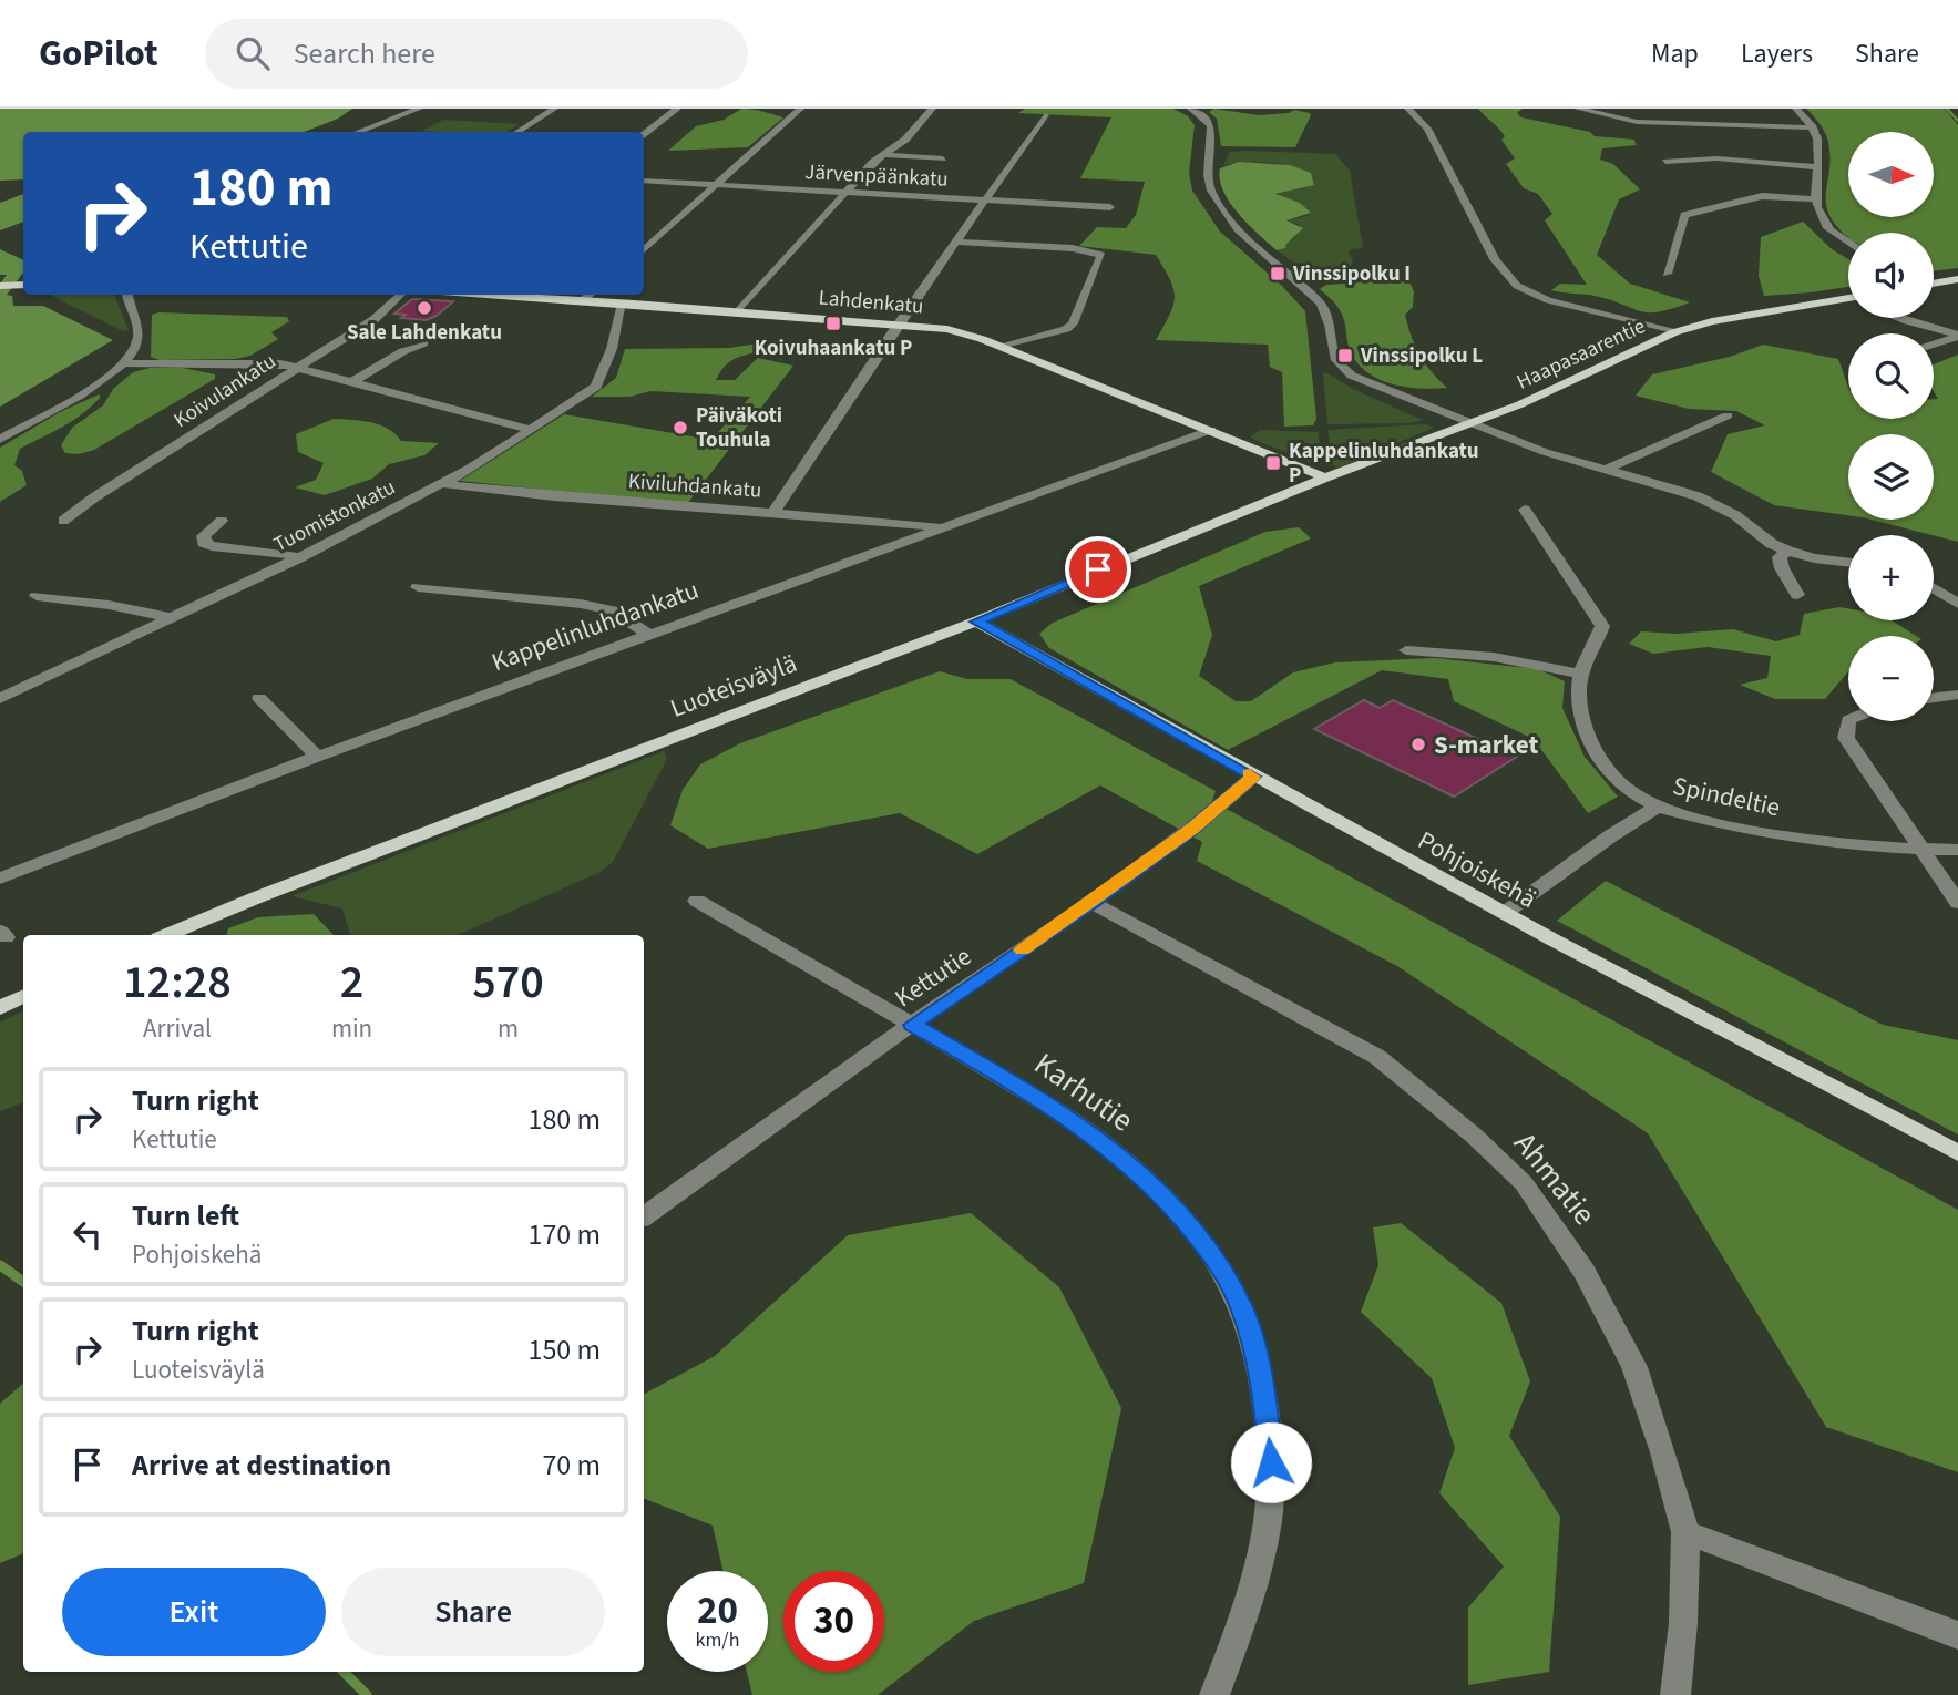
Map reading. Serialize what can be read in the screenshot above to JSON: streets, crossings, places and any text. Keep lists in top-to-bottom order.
{
  "streets": {
    "main road": [
      "Lahdenkatu",
      "Haapasaarentie",
      "Luoteisväylä",
      "Pohjoiskehä"
    ],
    "street": [
      "Järvenpäänkatu",
      "Koivulankatu",
      "Kiviluhdankatu",
      "Tuomistonkatu",
      "Kappelinluhdankatu",
      "Spindeltie",
      "Kettutie",
      "Karhutie",
      "Ahmatie"
    ]
  },
  "crossings": [
    ["Lahdenkatu", "Haapasaarentie"],
    ["Lahdenkatu", "Tuomistonkatu"],
    ["Lahdenkatu", "Kappelinluhdankatu"],
    ["Lahdenkatu", "Luoteisväylä"],
    ["Haapasaarentie", "Luoteisväylä"],
    ["Kiviluhdankatu", "Tuomistonkatu"],
    ["Kiviluhdankatu", "Kappelinluhdankatu"],
    ["Luoteisväylä", "Pohjoiskehä"],
    ["Spindeltie", "Pohjoiskehä"],
    ["Pohjoiskehä", "Kettutie"],
    ["Kettutie", "Karhutie"],
    ["Kettutie", "Ahmatie"]
  ],
  "places": {
    "transit": [
      "Vinssipolku I",
      "Koivuhaankatu P",
      "Vinssipolku L",
      "Kappelinluhdankatu P"
    ],
    "other": ["Sale Lahdenkatu", "Päiväkoti Touhula", "S-market"]
  },
  "north": "right",
  "page": {
    "header": "GoPilot",
    "search": "Search here",
    "nav": ["Map", "Layers", "Share"],
    "map_buttons": ["+", "−"],
    "turn": ["180 m", "Kettutie"],
    "eta": [
      "12:28",
      "Arrival",
      "2",
      "min",
      "570",
      "m"
    ],
    "list": [
      {
        "name": "Turn right",
        "note": "Kettutie",
        "value": "180 m"
      },
      {
        "name": "Turn left",
        "note": "Pohjoiskehä",
        "value": "170 m"
      },
      {
        "name": "Turn right",
        "note": "Luoteisväylä",
        "value": "150 m"
      },
      {
        "name": "Arrive at destination",
        "value": "70 m"
      }
    ],
    "buttons": ["Exit", "Share"],
    "speed": "20 km/h",
    "limit": "30"
  }
}
